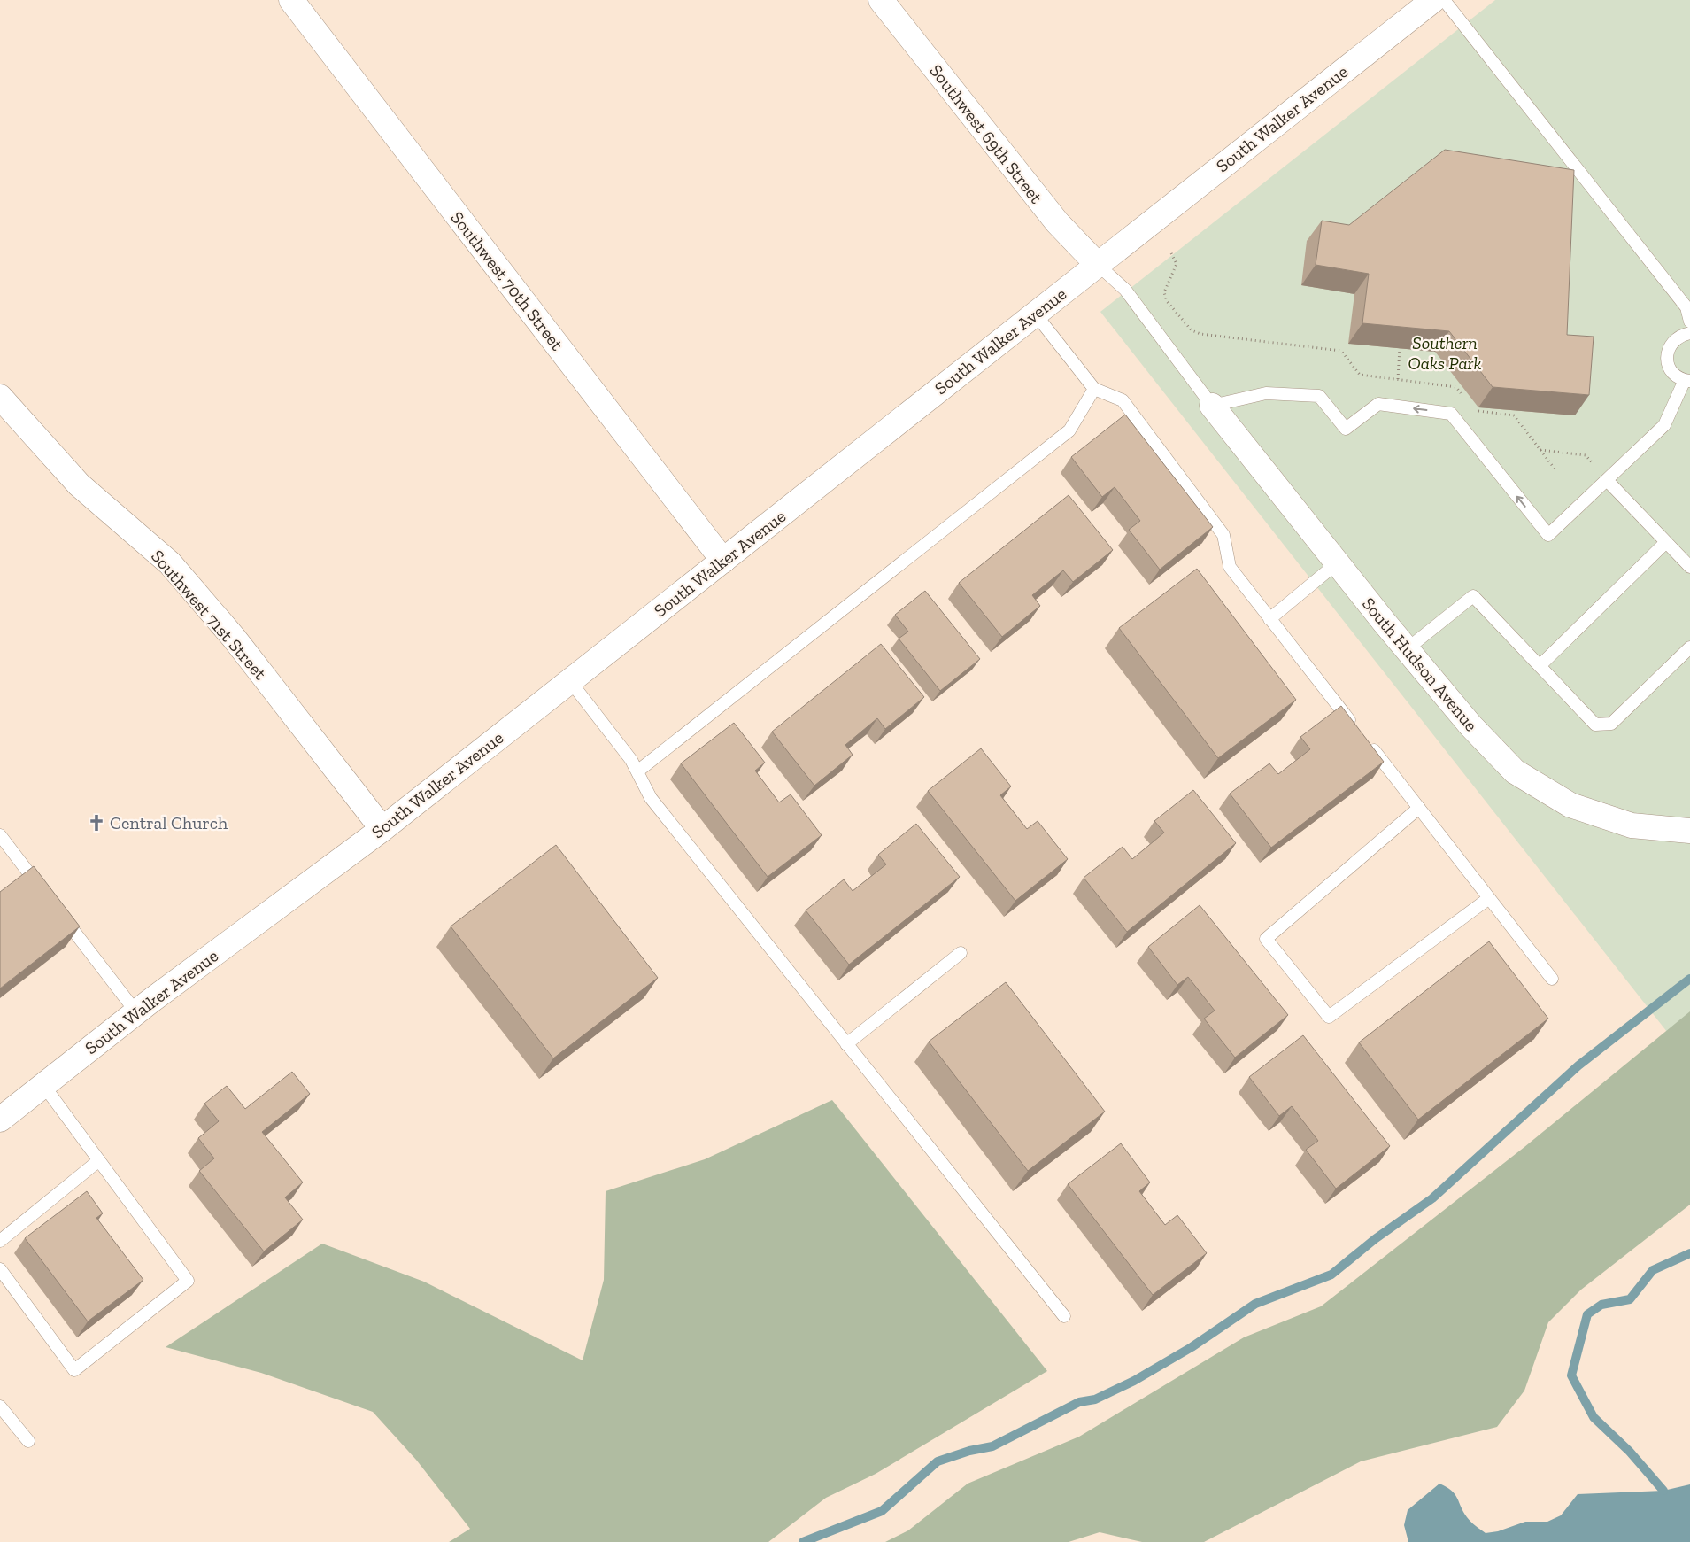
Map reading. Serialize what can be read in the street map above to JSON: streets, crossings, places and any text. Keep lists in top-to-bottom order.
{
  "streets": {
    "street": [
      "South Walker Avenue",
      "Southwest 69th Street",
      "Southwest 70th Street",
      "Southwest 71st Street",
      "South Hudson Avenue"
    ]
  },
  "crossings": [
    ["South Walker Avenue", "Southwest 69th Street"],
    ["South Walker Avenue", "Southwest 70th Street"],
    ["South Walker Avenue", "Southwest 71st Street"]
  ],
  "parks": ["Southern Oaks Park"],
  "places": {
    "church": ["Central Church"]
  }
}
